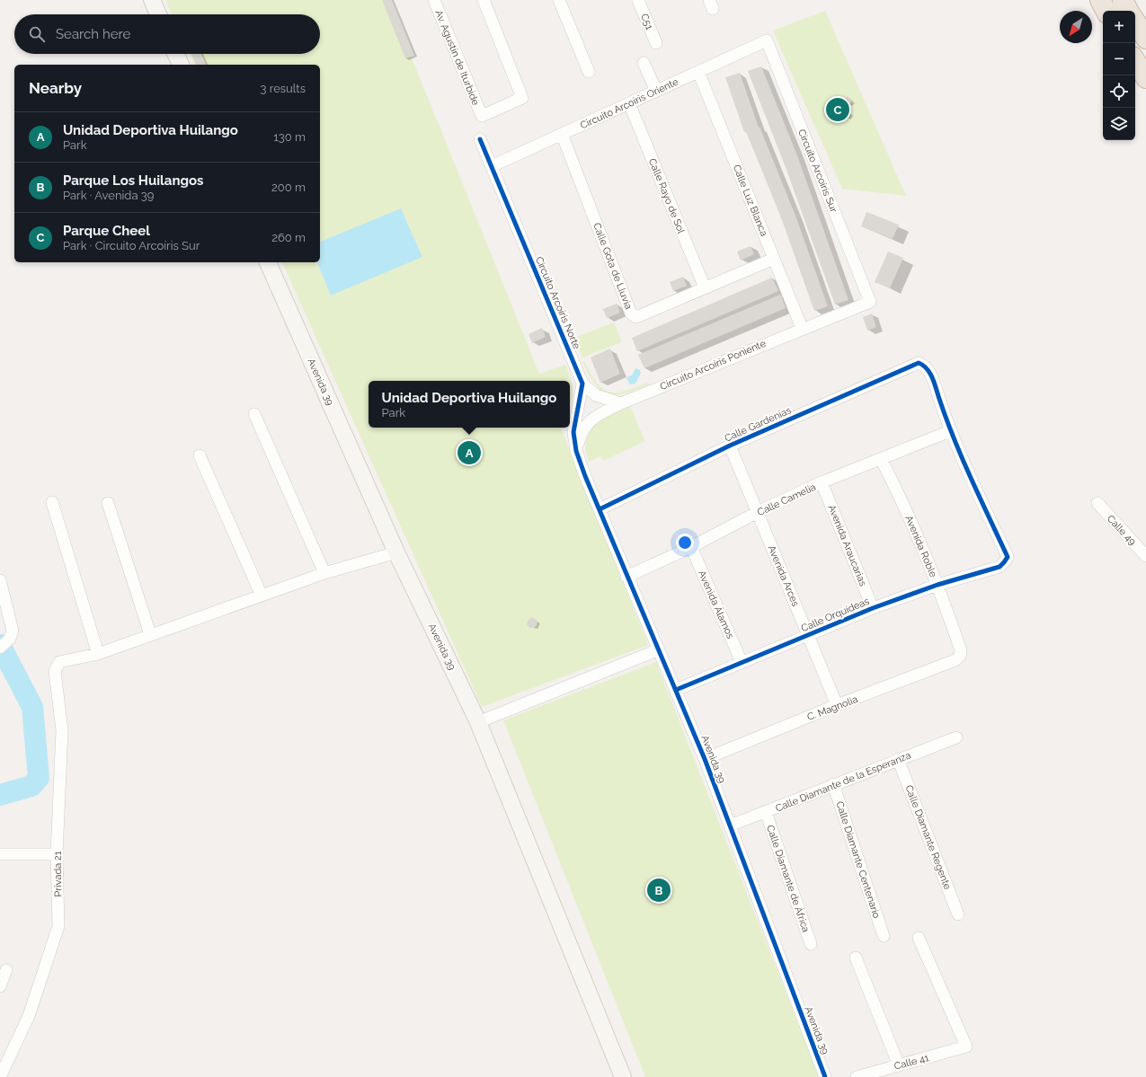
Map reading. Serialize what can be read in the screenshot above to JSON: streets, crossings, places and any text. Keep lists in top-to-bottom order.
{
  "streets": {
    "street": [
      "C51",
      "Av. Agustín de Iturbide",
      "Circuito Arcoíris Oriente",
      "Circuito Arcoíris Sur",
      "Calle Rayo de Sol",
      "Calle Luz Blanca",
      "Calle Gota de Lluvia",
      "Circuito Arcoíris Norte",
      "Circuito Arcoíris Poniente",
      "Avenida 39",
      "Calle Gardenias",
      "Calle Camelia",
      "Calle 49",
      "Avenida Araucarias",
      "Avenida Roble",
      "Avenida Arces",
      "Avenida Álamos",
      "Calle Orquídeas",
      "C. Magnolia",
      "Calle Diamante de la Esperanza",
      "Calle Diamante Regente",
      "Calle Diamante Centenario",
      "Privada 21",
      "Calle Diamante de África",
      "Calle 41"
    ]
  },
  "crossings": [
    ["Circuito Arcoíris Oriente", "Circuito Arcoíris Sur"],
    ["Circuito Arcoíris Oriente", "Calle Rayo de Sol"],
    ["Circuito Arcoíris Oriente", "Calle Luz Blanca"],
    ["Circuito Arcoíris Oriente", "Calle Gota de Lluvia"],
    ["Circuito Arcoíris Oriente", "Circuito Arcoíris Norte"],
    ["Circuito Arcoíris Sur", "Circuito Arcoíris Poniente"],
    ["Calle Rayo de Sol", "Calle Gota de Lluvia"],
    ["Calle Luz Blanca", "Calle Gota de Lluvia"],
    ["Calle Luz Blanca", "Circuito Arcoíris Poniente"],
    ["Circuito Arcoíris Norte", "Circuito Arcoíris Poniente"],
    ["Circuito Arcoíris Poniente", "Avenida 39"],
    ["Avenida 39", "Calle Gardenias"],
    ["Avenida 39", "Calle Camelia"],
    ["Avenida 39", "Calle Orquídeas"],
    ["Avenida 39", "C. Magnolia"],
    ["Avenida 39", "Calle Diamante de la Esperanza"],
    ["Calle Gardenias", "Calle Camelia"],
    ["Calle Gardenias", "Avenida Arces"],
    ["Calle Gardenias", "Calle Orquídeas"],
    ["Calle Camelia", "Avenida Araucarias"],
    ["Calle Camelia", "Avenida Roble"],
    ["Calle Camelia", "Avenida Arces"],
    ["Calle Camelia", "Avenida Álamos"],
    ["Calle Camelia", "Calle Orquídeas"],
    ["Avenida Araucarias", "Calle Orquídeas"],
    ["Avenida Roble", "Calle Orquídeas"],
    ["Avenida Roble", "C. Magnolia"],
    ["Avenida Arces", "Calle Orquídeas"],
    ["Avenida Arces", "C. Magnolia"],
    ["Avenida Álamos", "Calle Orquídeas"],
    ["Calle Diamante de la Esperanza", "Calle Diamante Regente"],
    ["Calle Diamante de la Esperanza", "Calle Diamante Centenario"],
    ["Calle Diamante de la Esperanza", "Calle Diamante de África"]
  ],
  "north": "bottom left",
  "page": {
    "map_buttons": ["+", "−"],
    "search": "Search here",
    "heading": ["Nearby", "3 results"],
    "pins": ["C", "A", "B"],
    "list": [
      {
        "mark": "A",
        "name": "Unidad Deportiva Huilango",
        "note": "Park",
        "value": "130 m"
      },
      {
        "mark": "B",
        "name": "Parque Los Huilangos",
        "note": "Park · Avenida 39",
        "value": "200 m"
      },
      {
        "mark": "C",
        "name": "Parque Cheel",
        "note": "Park · Circuito Arcoíris Sur",
        "value": "260 m"
      }
    ],
    "popup": ["Unidad Deportiva Huilango", "Park"]
  }
}
